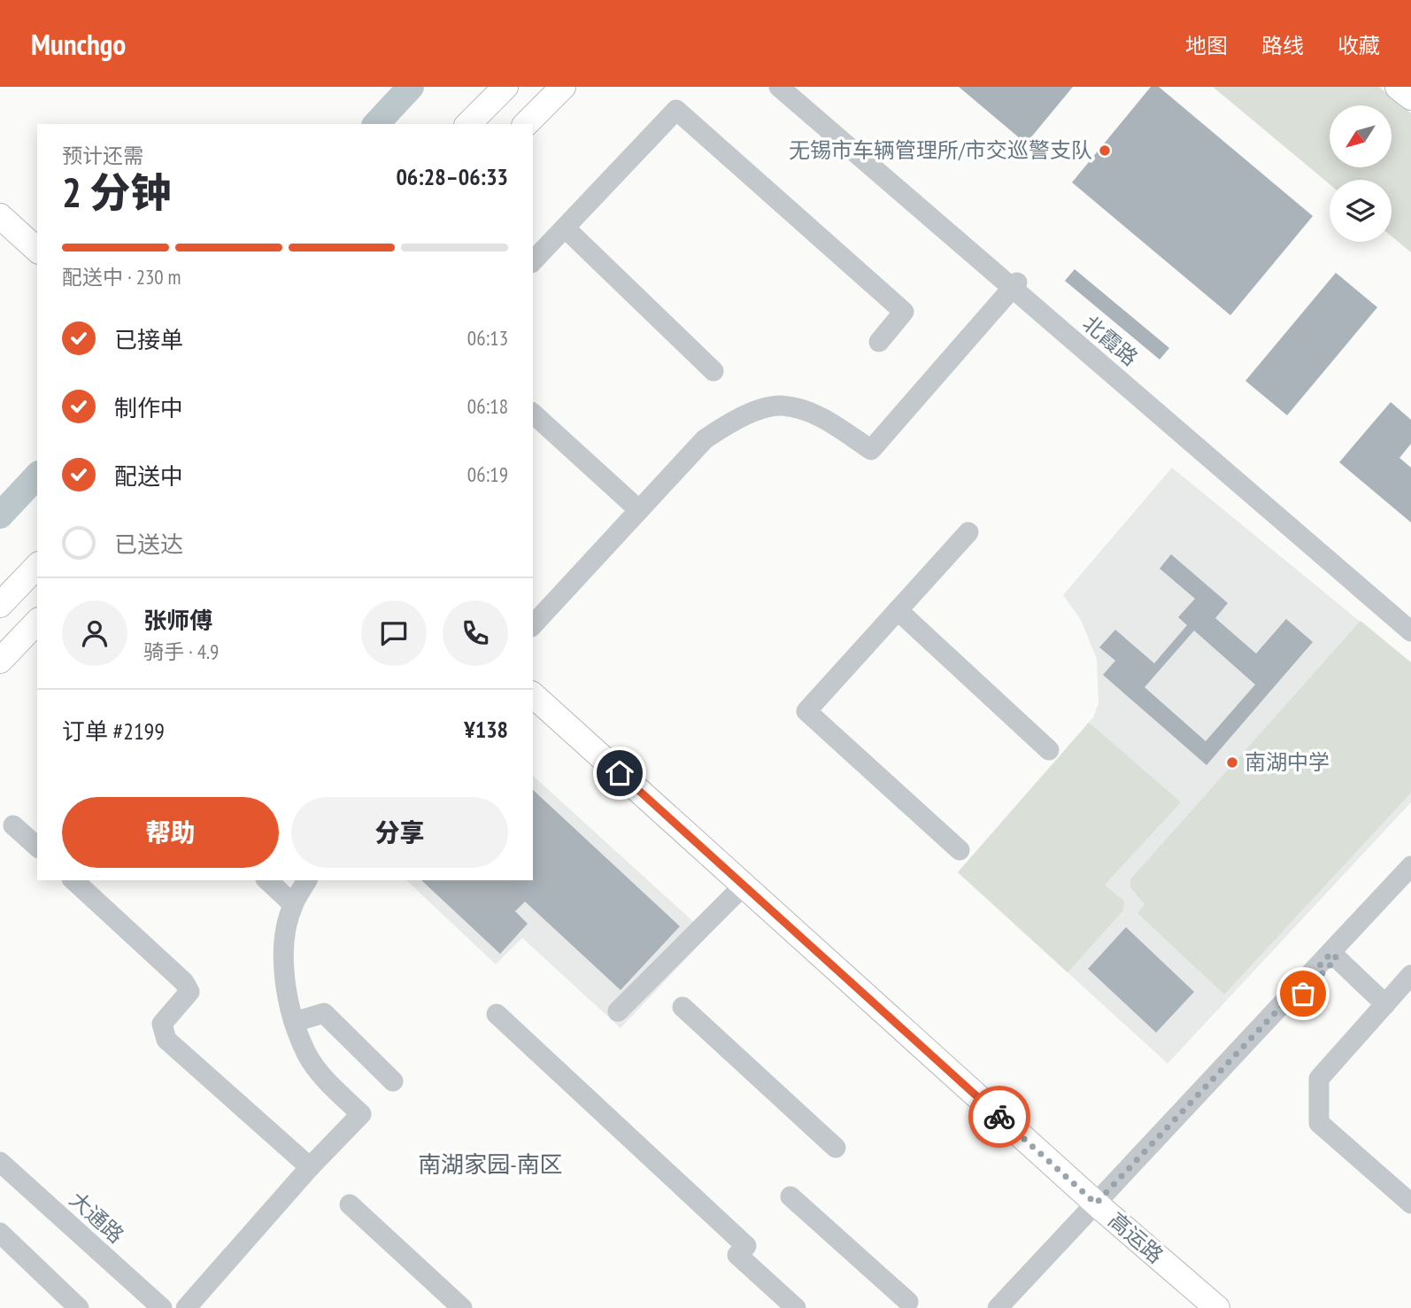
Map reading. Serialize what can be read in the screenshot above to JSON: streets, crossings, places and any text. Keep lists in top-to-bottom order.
{
  "streets": {
    "main road": ["高运路"],
    "street": ["北霞路", "大通路"]
  },
  "districts": ["南湖家园-南区"],
  "places": ["无锡市车辆管理所/市交巡警支队", "南湖中学"],
  "north": "bottom left",
  "page": {
    "header": "Munchgo",
    "nav": ["地图", "路线", "收藏"],
    "heading": ["2 分钟", "预计还需", "06:28–06:33"],
    "panel": [
      "张师傅",
      "骑手 · 4.9",
      "订单 #2199",
      "¥138"
    ],
    "bar": "配送中 · 230 m",
    "list": [
      ["已接单", "06:13"],
      ["制作中", "06:18"],
      ["配送中", "06:19"],
      "已送达"
    ],
    "buttons": ["帮助", "分享"]
  }
}
